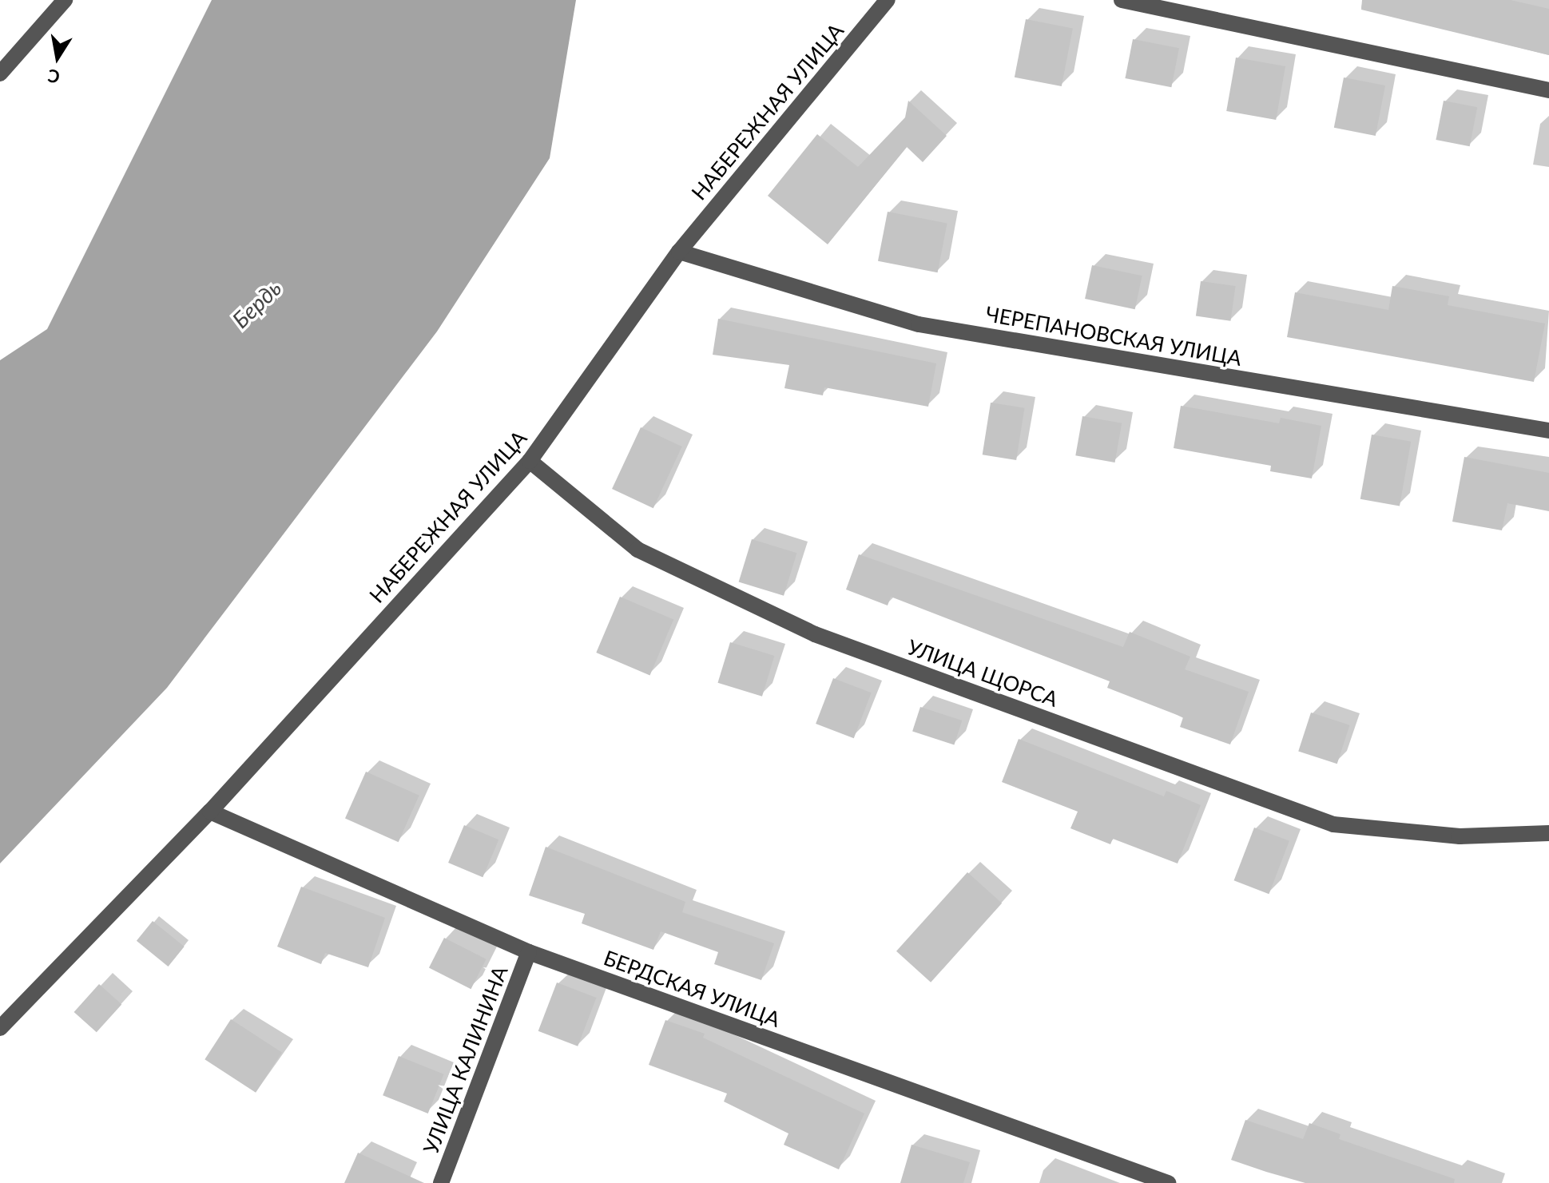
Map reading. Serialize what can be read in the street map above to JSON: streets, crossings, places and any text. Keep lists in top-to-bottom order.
{
  "streets": {
    "street": [
      "НАБЕРЕЖНАЯ УЛИЦА",
      "ЧЕРЕПАНОВСКАЯ УЛИЦА",
      "УЛИЦА ЩОРСА",
      "БЕРДСКАЯ УЛИЦА",
      "УЛИЦА КАЛИНИНА"
    ]
  },
  "crossings": [
    ["НАБЕРЕЖНАЯ УЛИЦА", "ЧЕРЕПАНОВСКАЯ УЛИЦА"],
    ["НАБЕРЕЖНАЯ УЛИЦА", "УЛИЦА ЩОРСА"],
    ["НАБЕРЕЖНАЯ УЛИЦА", "БЕРДСКАЯ УЛИЦА"],
    ["БЕРДСКАЯ УЛИЦА", "УЛИЦА КАЛИНИНА"]
  ],
  "water": ["Бердь"],
  "north": "bottom"
}
